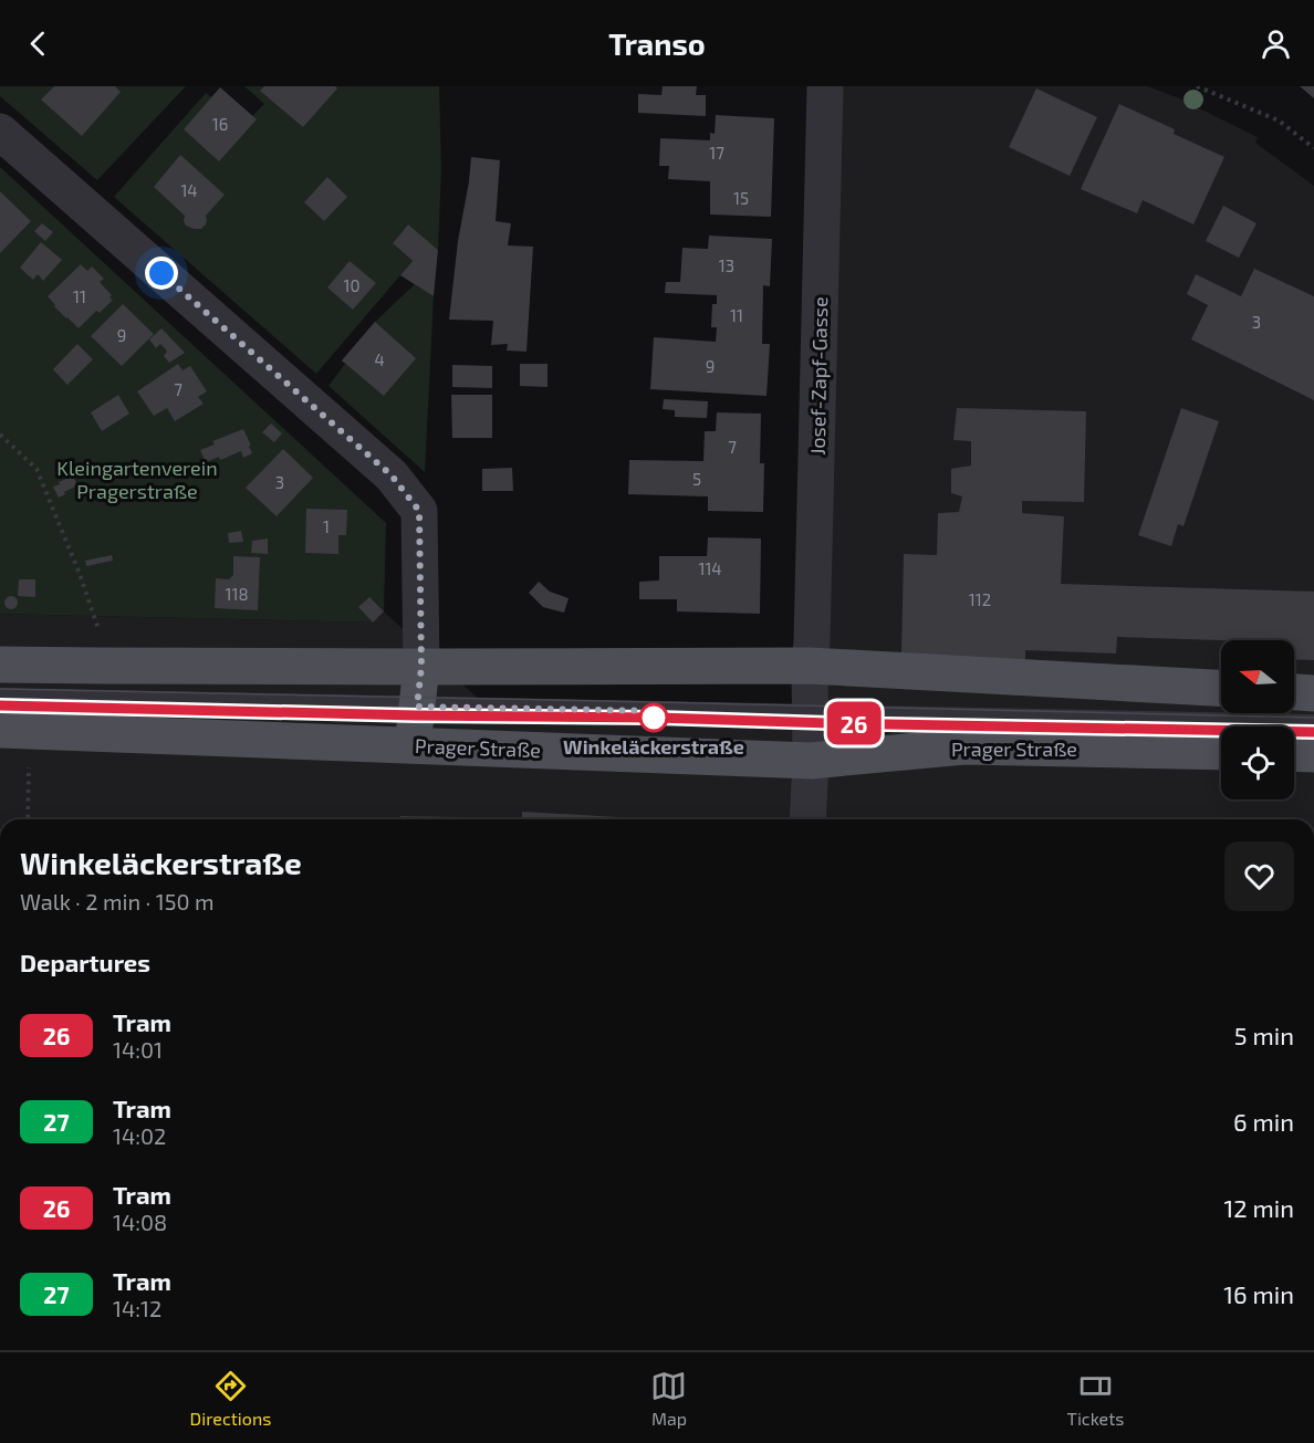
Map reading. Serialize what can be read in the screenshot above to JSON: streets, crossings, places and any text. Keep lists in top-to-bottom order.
{
  "streets": {
    "main road": ["Prager Straße"],
    "street": ["Josef-Zapf-Gasse"]
  },
  "crossings": [
    ["Josef-Zapf-Gasse", "Prager Straße"]
  ],
  "parks": ["Kleingartenverein Pragerstraße"],
  "places": ["Winkeläckerstraße"],
  "lines": ["tram line 26"],
  "house_numbers": [
    "16",
    "17",
    "14",
    "15",
    "13",
    "10",
    "11",
    "11",
    "3",
    "9",
    "4",
    "9",
    "7",
    "7",
    "5",
    "3",
    "1",
    "114",
    "118",
    "112"
  ],
  "north": "left",
  "page": {
    "header": "Transo",
    "on_map": "26",
    "heading": [
      ["Winkeläckerstraße", "Walk · 2 min · 150 m"],
      "Departures"
    ],
    "list": [
      {
        "mark": "26",
        "name": "Tram",
        "note": "14:01",
        "value": "5 min"
      },
      {
        "mark": "27",
        "name": "Tram",
        "note": "14:02",
        "value": "6 min"
      },
      {
        "mark": "26",
        "name": "Tram",
        "note": "14:08",
        "value": "12 min"
      },
      {
        "mark": "27",
        "name": "Tram",
        "note": "14:12",
        "value": "16 min"
      }
    ],
    "tabs": ["Directions", "Map", "Tickets"]
  }
}
